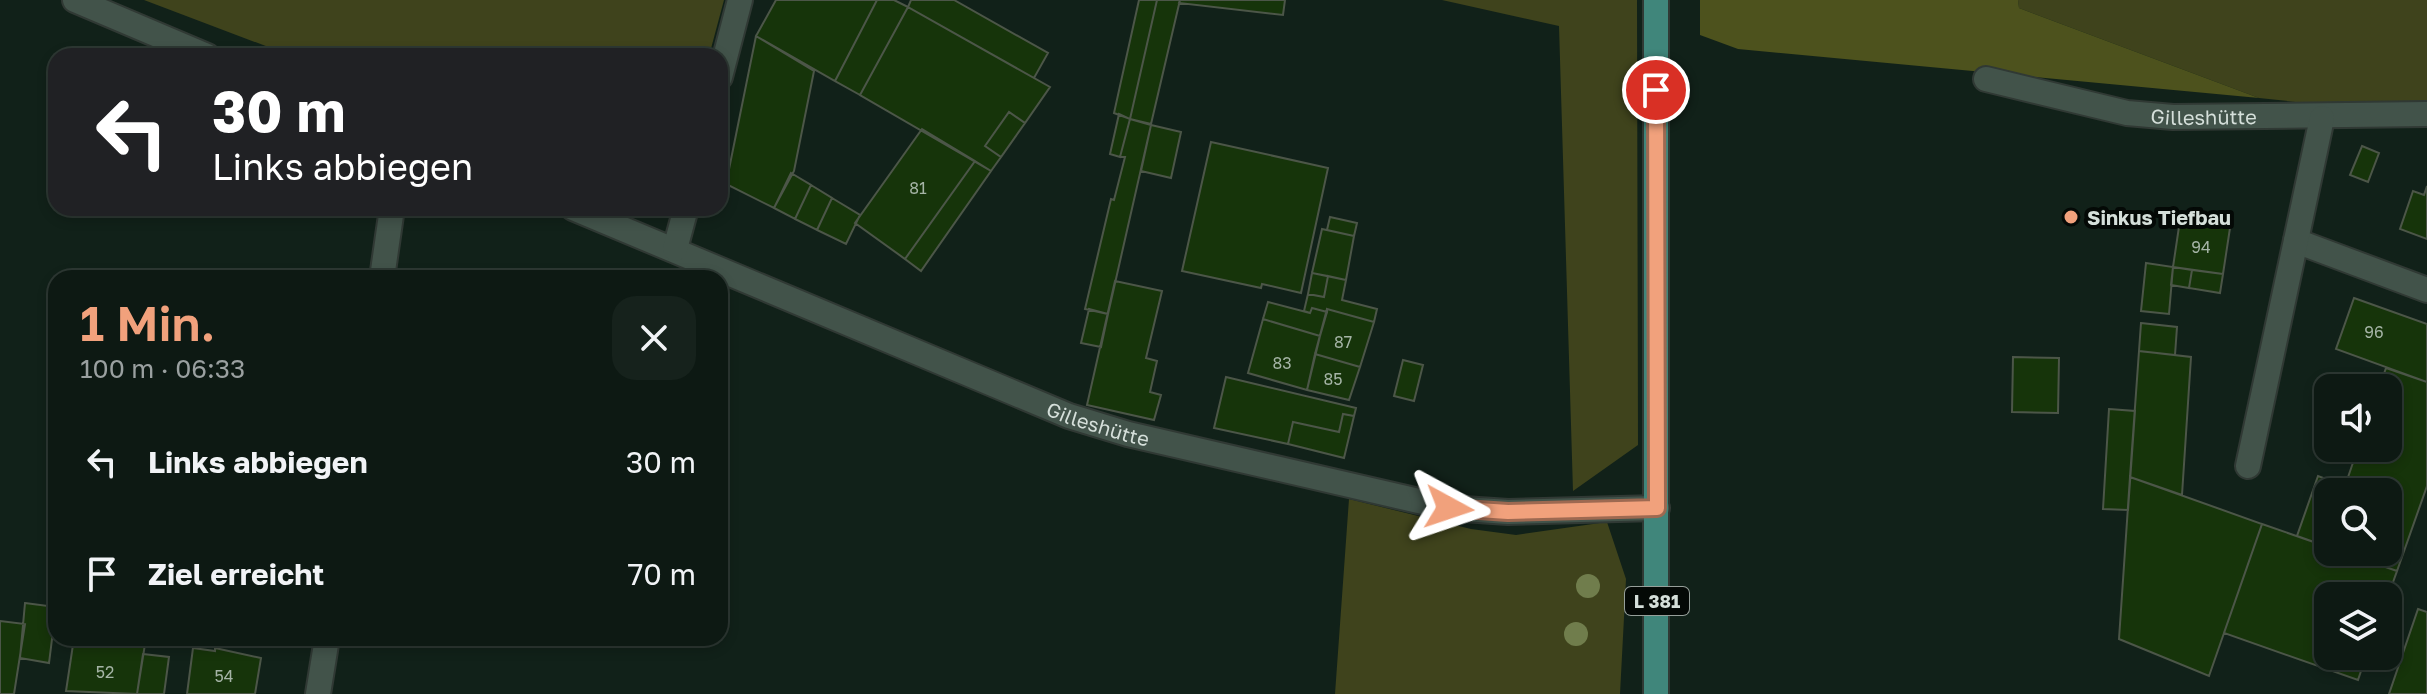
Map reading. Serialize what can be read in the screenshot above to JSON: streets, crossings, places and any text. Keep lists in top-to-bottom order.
{
  "streets": {
    "main road": ["L 381"],
    "street": ["Gilleshütte"]
  },
  "crossings": [
    ["Gilleshütte", "L 381"]
  ],
  "places": ["Sinkus Tiefbau"],
  "house_numbers": [
    "81",
    "94",
    "96",
    "87",
    "83",
    "85",
    "52",
    "54"
  ],
  "page": {
    "turn": ["30 m", "Links abbiegen"],
    "heading": ["1 Min.", "100 m · 06:33"],
    "list": [
      {
        "name": "Links abbiegen",
        "value": "30 m"
      },
      {
        "name": "Ziel erreicht",
        "value": "70 m"
      }
    ]
  }
}
